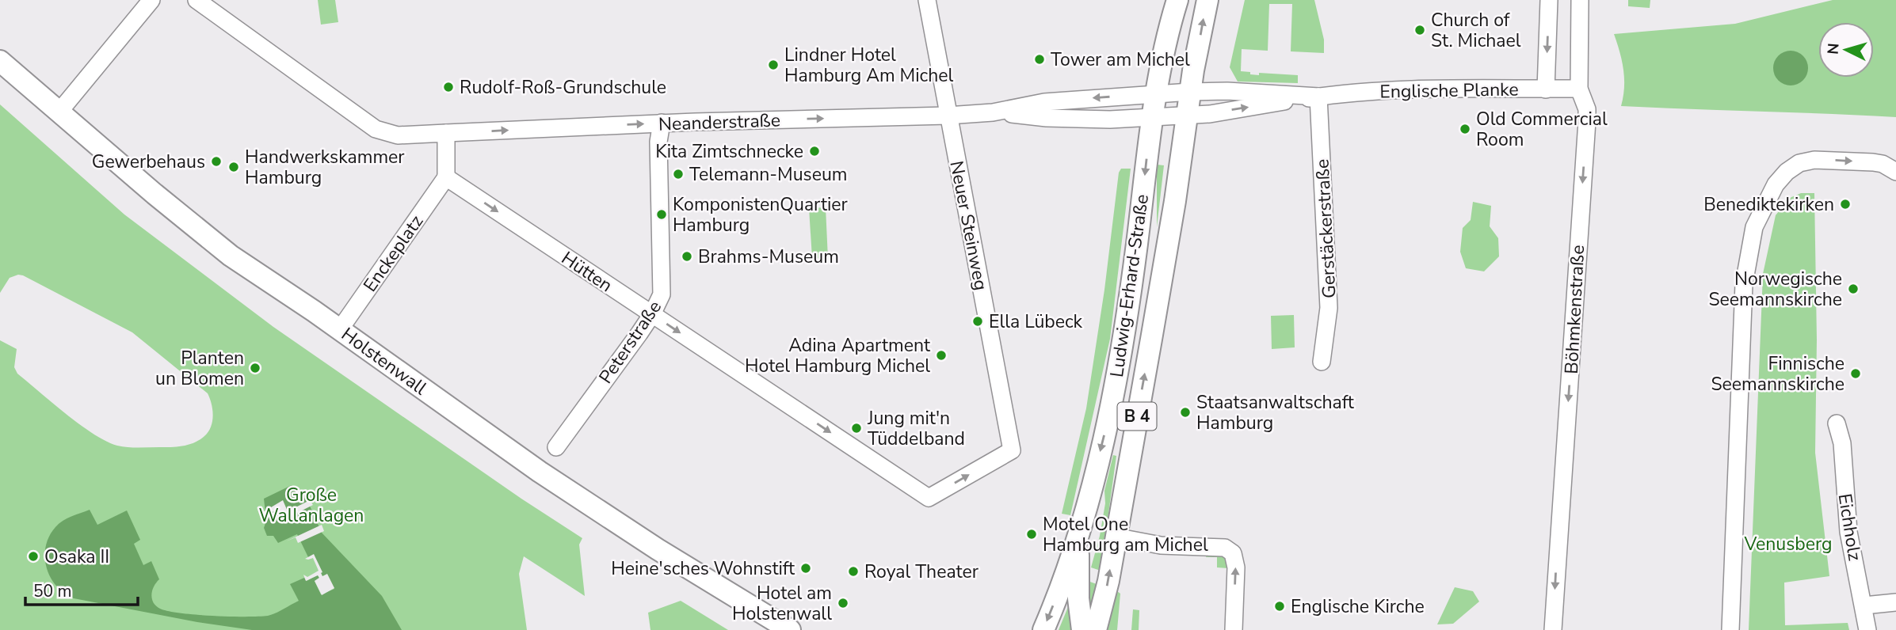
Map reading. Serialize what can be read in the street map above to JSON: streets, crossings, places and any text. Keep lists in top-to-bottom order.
{
  "streets": {
    "main road": ["Ludwig-Erhard-Straße", "Holstenwall", "B 4"],
    "street": [
      "Englische Planke",
      "Neanderstraße",
      "Neuer Steinweg",
      "Gerstäckerstraße",
      "Enckeplatz",
      "Hütten",
      "Böhmkenstraße",
      "Peterstraße",
      "Eichholz"
    ]
  },
  "crossings": [
    ["Englische Planke", "Neanderstraße"],
    ["Englische Planke", "Gerstäckerstraße"],
    ["Englische Planke", "Ludwig-Erhard-Straße"],
    ["Englische Planke", "Böhmkenstraße"],
    ["Neanderstraße", "Neuer Steinweg"],
    ["Neanderstraße", "Ludwig-Erhard-Straße"],
    ["Neanderstraße", "Peterstraße"],
    ["Neuer Steinweg", "Hütten"],
    ["Enckeplatz", "Hütten"],
    ["Enckeplatz", "Holstenwall"],
    ["Hütten", "Peterstraße"]
  ],
  "one_way": ["Hütten", "Böhmkenstraße"],
  "parks": ["Große Wallanlagen", "Venusberg"],
  "places": [
    "Church of St. Michael",
    "Tower am Michel",
    "Lindner Hotel Hamburg Am Michel",
    "Rudolf-Roß-Grundschule",
    "Old Commercial Room",
    "Kita Zimtschnecke",
    "Gewerbehaus",
    "Handwerkskammer Hamburg",
    "Telemann-Museum",
    "Benediktekirken",
    "KomponistenQuartier Hamburg",
    "Brahms-Museum",
    "Norwegische Seemannskirche",
    "Ella Lübeck",
    "Adina Apartment Hotel Hamburg Michel",
    "Planten un Blomen",
    "Finnische Seemannskirche",
    "Staatsanwaltschaft Hamburg",
    "Jung mit'n Tüddelband",
    "Motel One Hamburg am Michel",
    "Osaka II",
    "Heine'sches Wohnstift",
    "Royal Theater",
    "Hotel am Holstenwall",
    "Englische Kirche"
  ],
  "scale_bar": "50 m",
  "north": "left"
}
